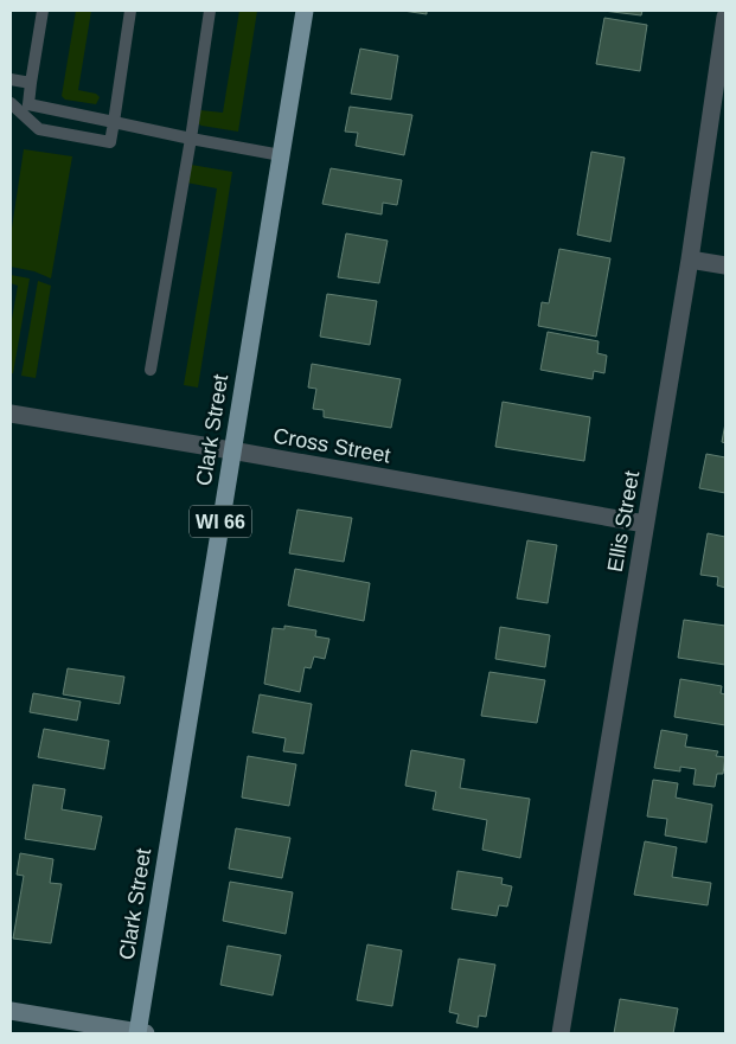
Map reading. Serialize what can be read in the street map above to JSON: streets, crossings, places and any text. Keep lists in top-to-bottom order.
{
  "streets": {
    "main road": ["Clark Street", "WI 66"],
    "street": ["Cross Street", "Ellis Street"]
  },
  "crossings": [
    ["Clark Street", "Cross Street"],
    ["Cross Street", "Ellis Street"]
  ]
}
